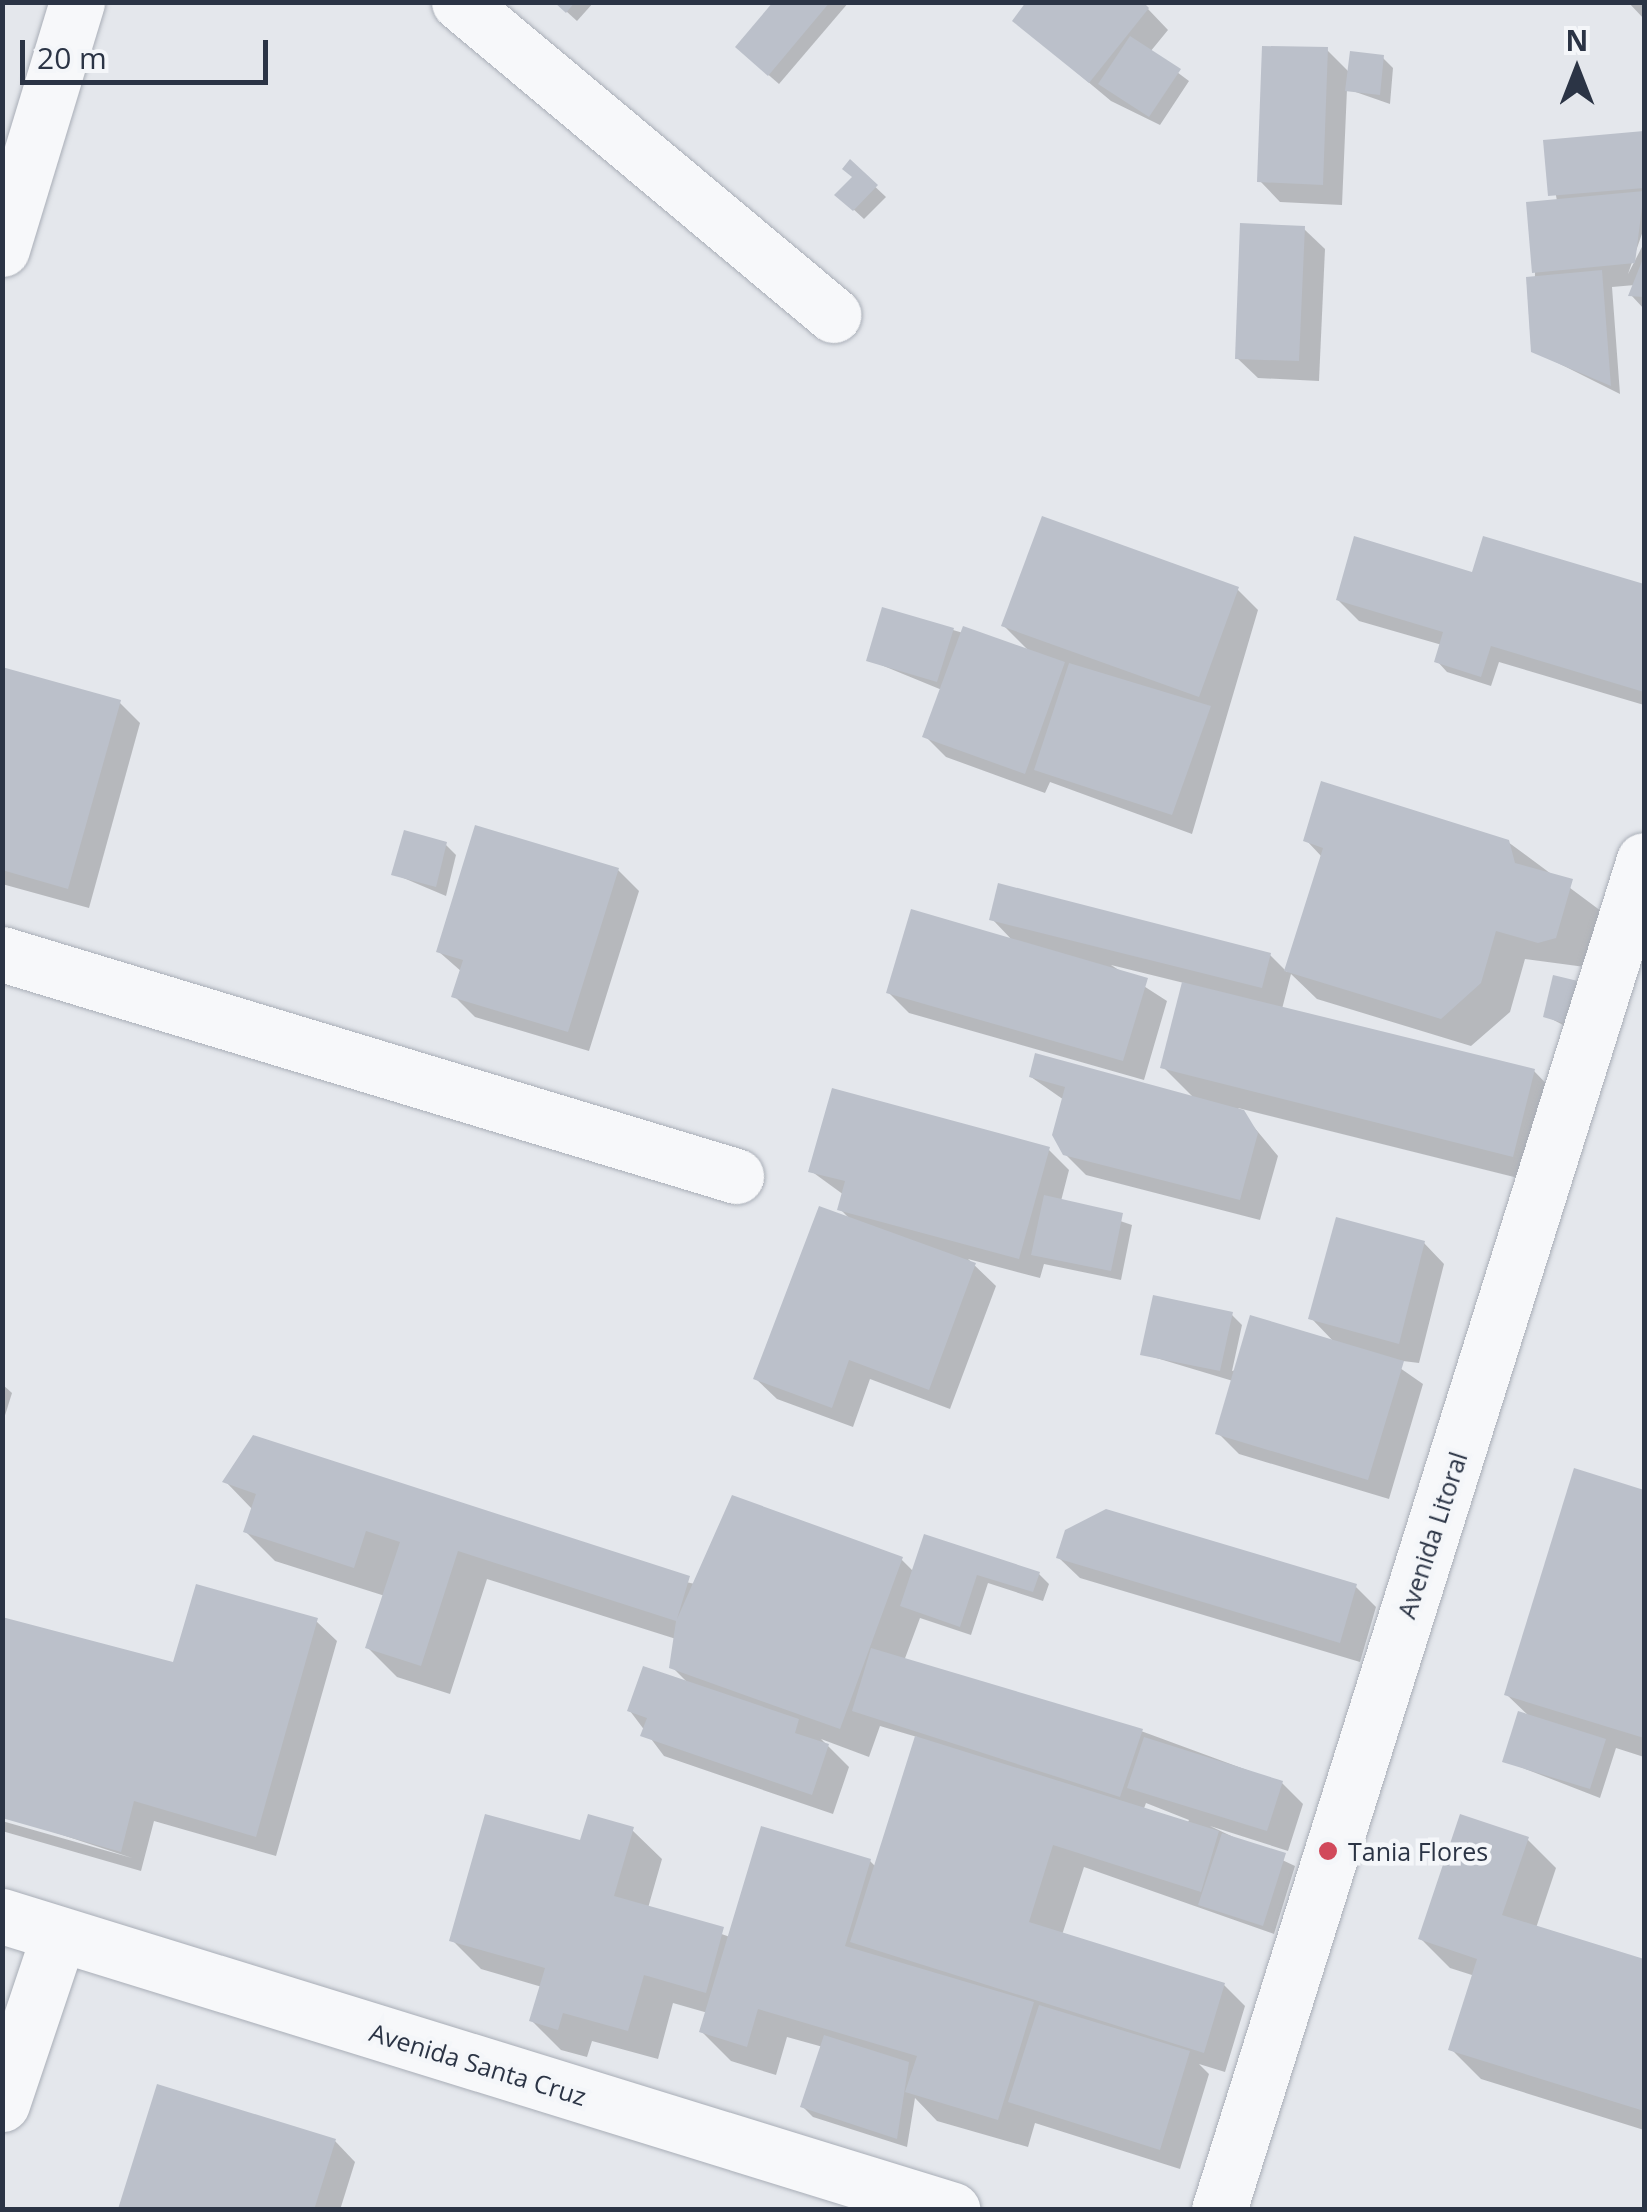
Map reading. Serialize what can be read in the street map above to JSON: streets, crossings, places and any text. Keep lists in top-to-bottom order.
{
  "streets": {
    "street": ["Avenida Litoral", "Avenida Santa Cruz"]
  },
  "places": ["Tania Flores"],
  "scale_bar": "20 m",
  "north": "top"
}
